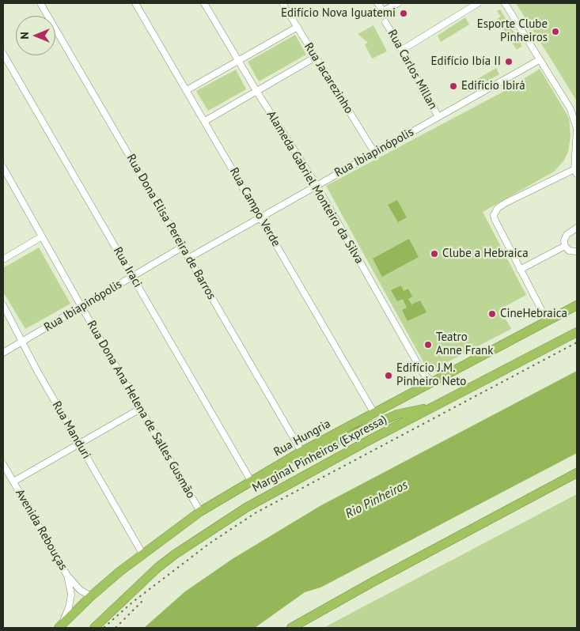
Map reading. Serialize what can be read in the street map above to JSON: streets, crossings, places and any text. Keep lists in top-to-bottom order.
{
  "streets": {
    "highway": ["Rua Hungria", "Marginal Pinheiros (Expressa)"],
    "street": [
      "Rua Carlos Millan",
      "Rua Jacarezinho",
      "Rua Ibiapinópolis",
      "Alameda Gabriel Monteiro da Silva",
      "Rua Campo Verde",
      "Rua Dona Elisa Pereira de Barros",
      "Rua Iraci",
      "Rua Dona Ana Helena de Salles Gusmão",
      "Rua Manduri",
      "Avenida Rebouças"
    ]
  },
  "crossings": [
    ["Rua Carlos Millan", "Rua Ibiapinópolis"],
    ["Rua Jacarezinho", "Rua Ibiapinópolis"],
    ["Rua Ibiapinópolis", "Alameda Gabriel Monteiro da Silva"],
    ["Rua Ibiapinópolis", "Rua Campo Verde"],
    ["Rua Ibiapinópolis", "Rua Dona Elisa Pereira de Barros"],
    ["Rua Ibiapinópolis", "Rua Iraci"],
    ["Rua Ibiapinópolis", "Rua Dona Ana Helena de Salles Gusmão"],
    ["Rua Ibiapinópolis", "Rua Manduri"],
    ["Alameda Gabriel Monteiro da Silva", "Rua Hungria"],
    ["Rua Campo Verde", "Rua Hungria"],
    ["Rua Dona Elisa Pereira de Barros", "Rua Hungria"],
    ["Rua Iraci", "Rua Hungria"],
    ["Rua Dona Ana Helena de Salles Gusmão", "Rua Hungria"],
    ["Rua Manduri", "Rua Hungria"],
    ["Rua Hungria", "Avenida Rebouças"]
  ],
  "water": ["Rio Pinheiros"],
  "places": [
    "Edifício Nova Iguatemi",
    "Esporte Clube Pinheiros",
    "Edifício Ibía II",
    "Edifício Ibirá",
    "Clube a Hebraica",
    "CineHebraica",
    "Teatro Anne Frank",
    "Edifício J.M. Pinheiro Neto"
  ],
  "north": "left"
}
